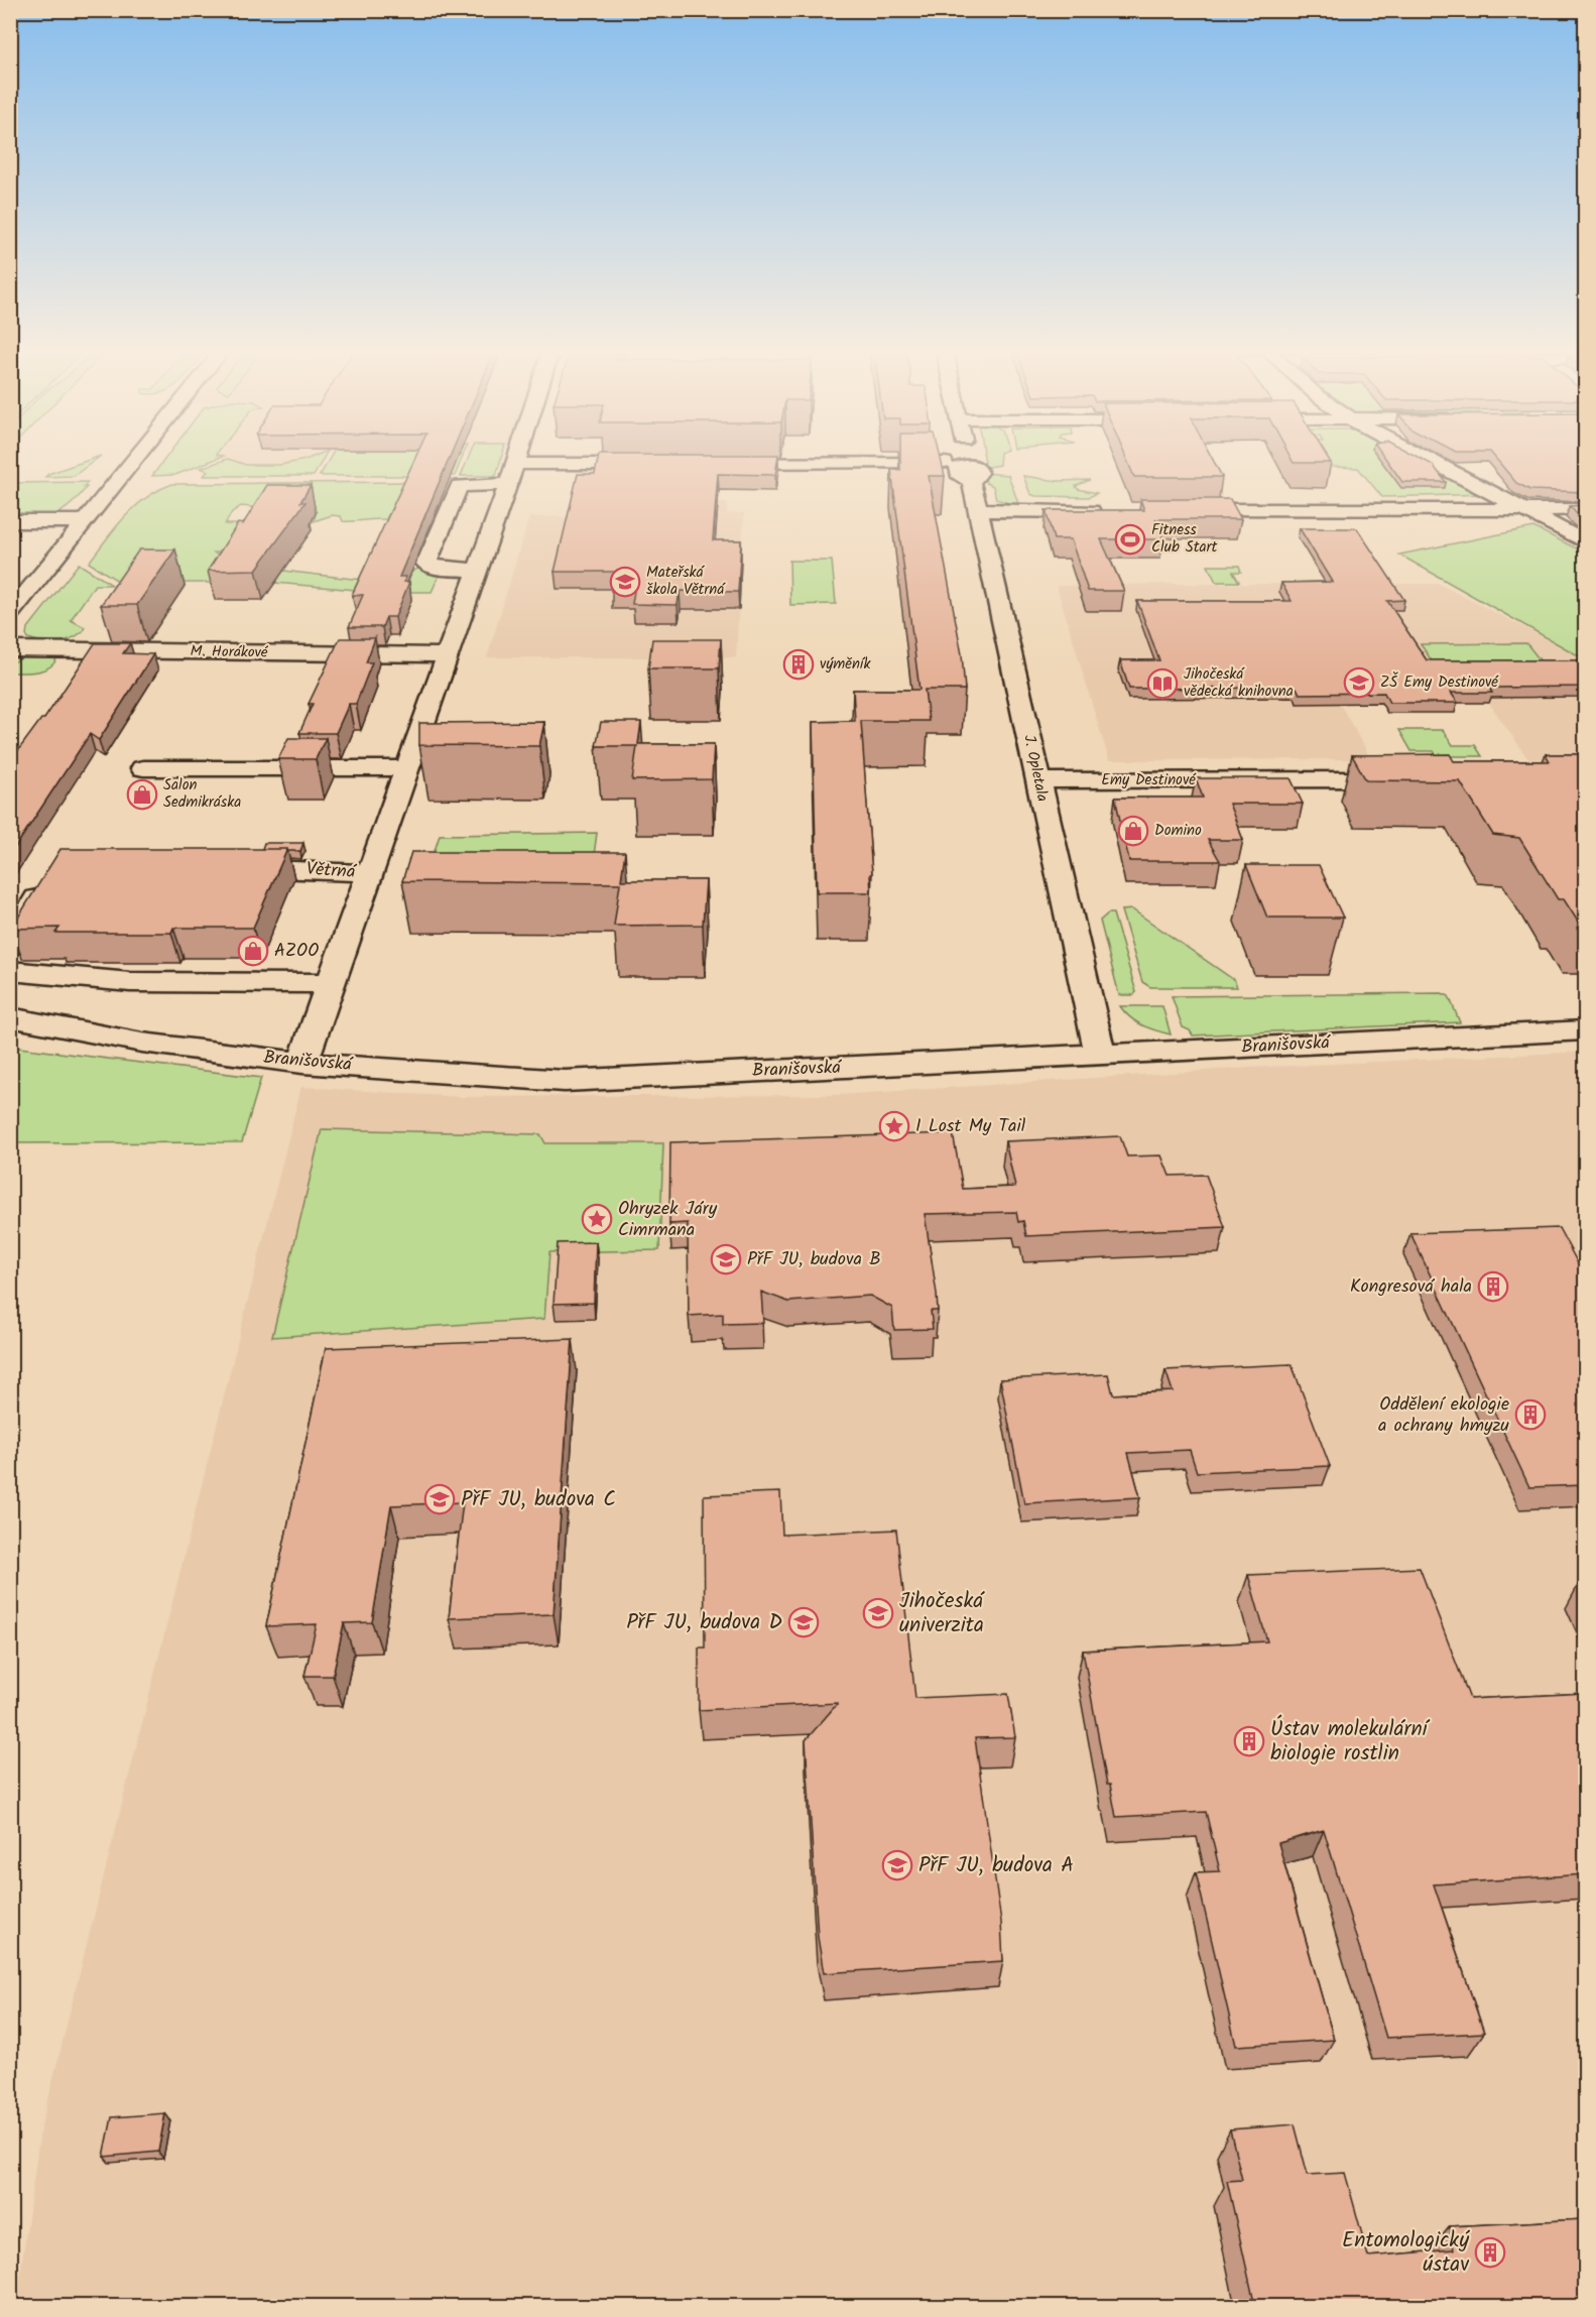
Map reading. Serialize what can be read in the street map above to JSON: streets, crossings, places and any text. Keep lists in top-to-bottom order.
{
  "streets": {
    "street": [
      "M. Horákové",
      "J. Opletala",
      "Emy Destinové",
      "Větrná",
      "Branišovská"
    ]
  },
  "crossings": [
    ["M. Horákové", "Větrná"],
    ["J. Opletala", "Emy Destinové"],
    ["J. Opletala", "Branišovská"],
    ["Větrná", "Branišovská"]
  ],
  "places": {
    "sports": ["Fitness Club Start"],
    "school or university": [
      "Mateřská škola Větrná",
      "ZŠ Emy Destinové",
      "PřF JU, budova B",
      "PřF JU, budova C",
      "Jihočeská univerzita",
      "PřF JU, budova D",
      "PřF JU, budova A"
    ],
    "building": [
      "výměník",
      "Kongresová hala",
      "Oddělení ekologie a ochrany hmyzu",
      "Ústav molekulární biologie rostlin",
      "Entomologický ústav"
    ],
    "library": ["Jihočeská vědecká knihovna"],
    "shop": ["Salon Sedmikráska", "Domino", "AZOO"],
    "place": ["I Lost My Tail", "Ohryzek Járy Cimrmana"]
  }
}
